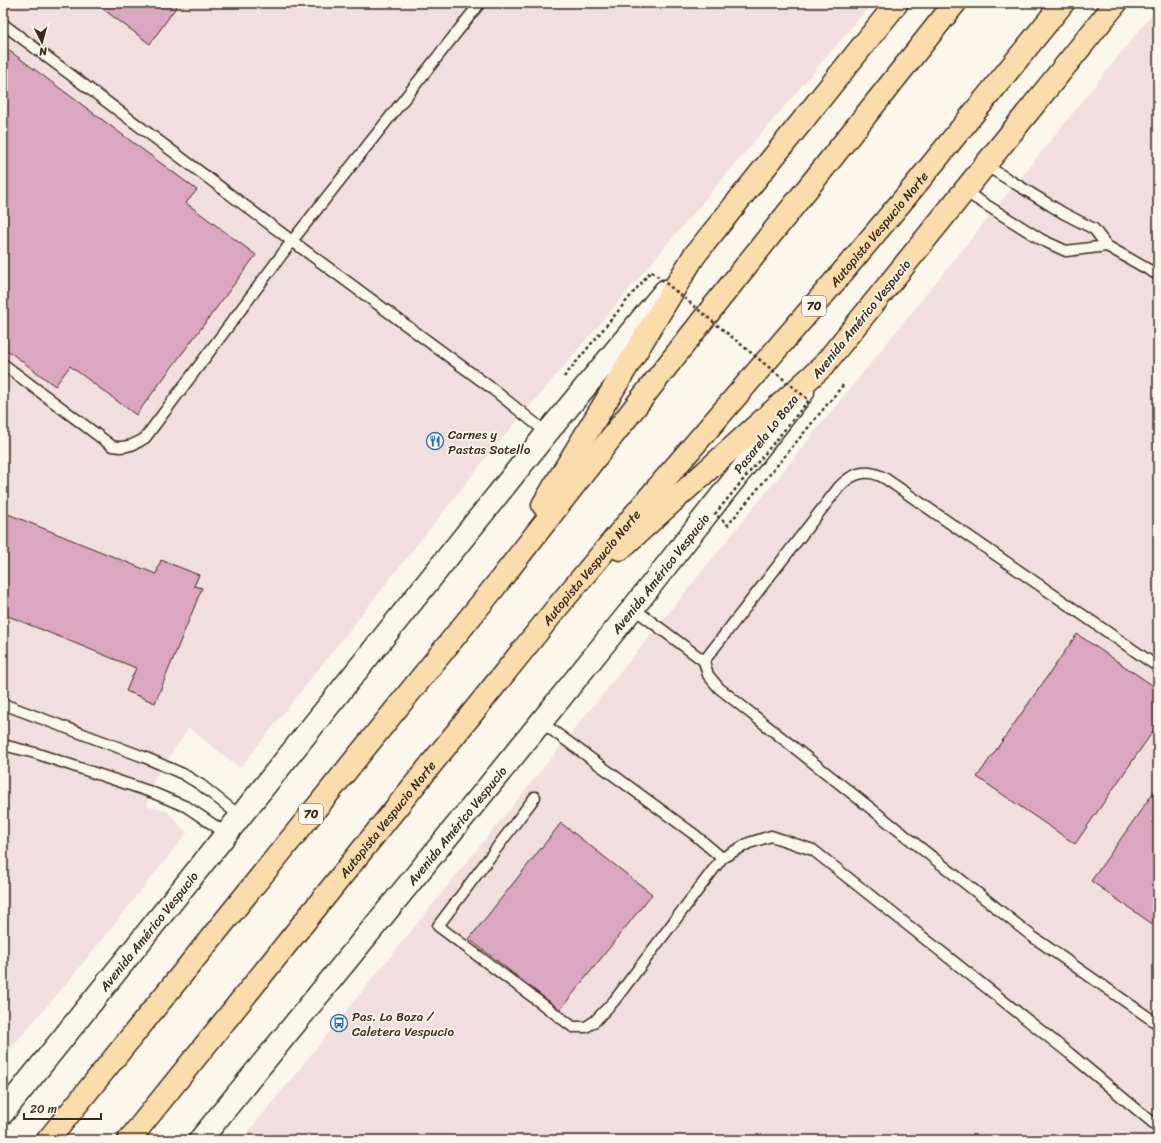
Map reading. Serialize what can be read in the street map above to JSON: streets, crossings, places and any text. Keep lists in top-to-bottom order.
{
  "streets": {
    "main road": ["Autopista Vespucio Norte", "70", "Avenida Américo Vespucio"],
    "path": ["Pasarela Lo Boza"]
  },
  "places": {
    "restaurant": ["Carnes y Pastas Sotello"],
    "bus stop": ["Pas. Lo Boza / Caletera Vespucio"]
  },
  "scale_bar": "20 m",
  "north": "bottom"
}
